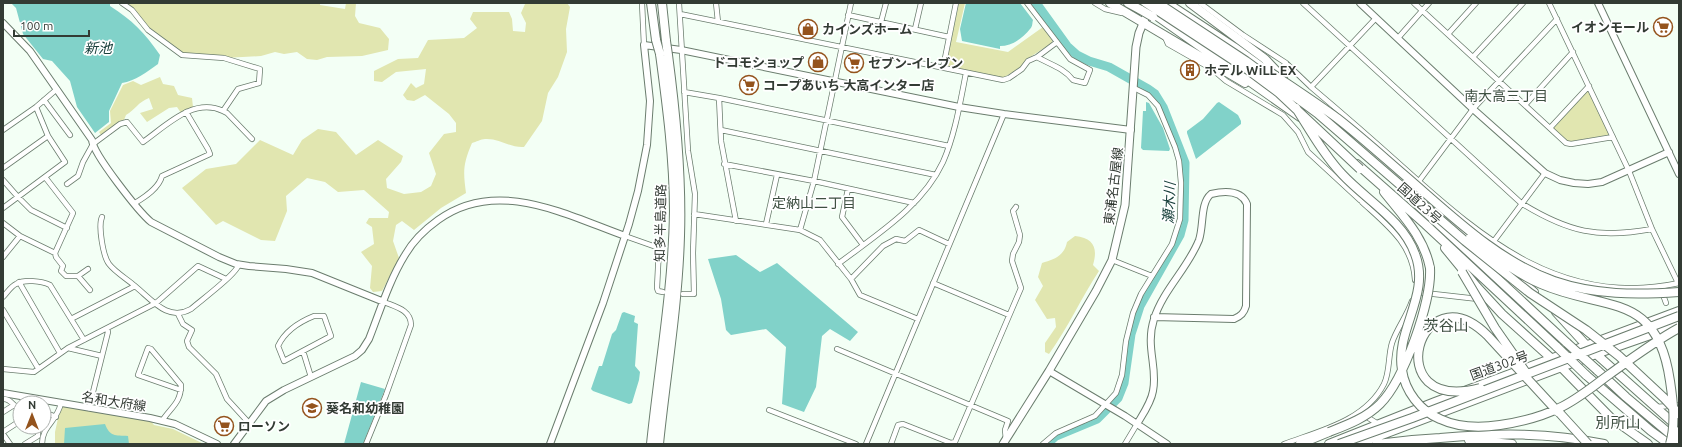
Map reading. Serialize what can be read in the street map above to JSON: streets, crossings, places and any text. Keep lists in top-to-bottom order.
{
  "streets": {
    "highway": ["国道23号", "知多半島道路", "国道302号"],
    "main road": ["東浦名古屋線"],
    "street": ["名和大府線"]
  },
  "districts": [
    "南大高三丁目",
    "定納山二丁目",
    "茨谷山",
    "別所山"
  ],
  "water": ["新池", "瀬木川"],
  "places": {
    "supermarket": [
      "イオンモール",
      "セブン-イレブン",
      "コープあいち 大高インター店",
      "ローソン"
    ],
    "shop": ["カインズホーム", "ドコモショップ"],
    "building": ["ホテル WiLL EX"],
    "school or university": ["葵名和幼稚園"]
  },
  "scale_bar": "100 m",
  "north": "top"
}
